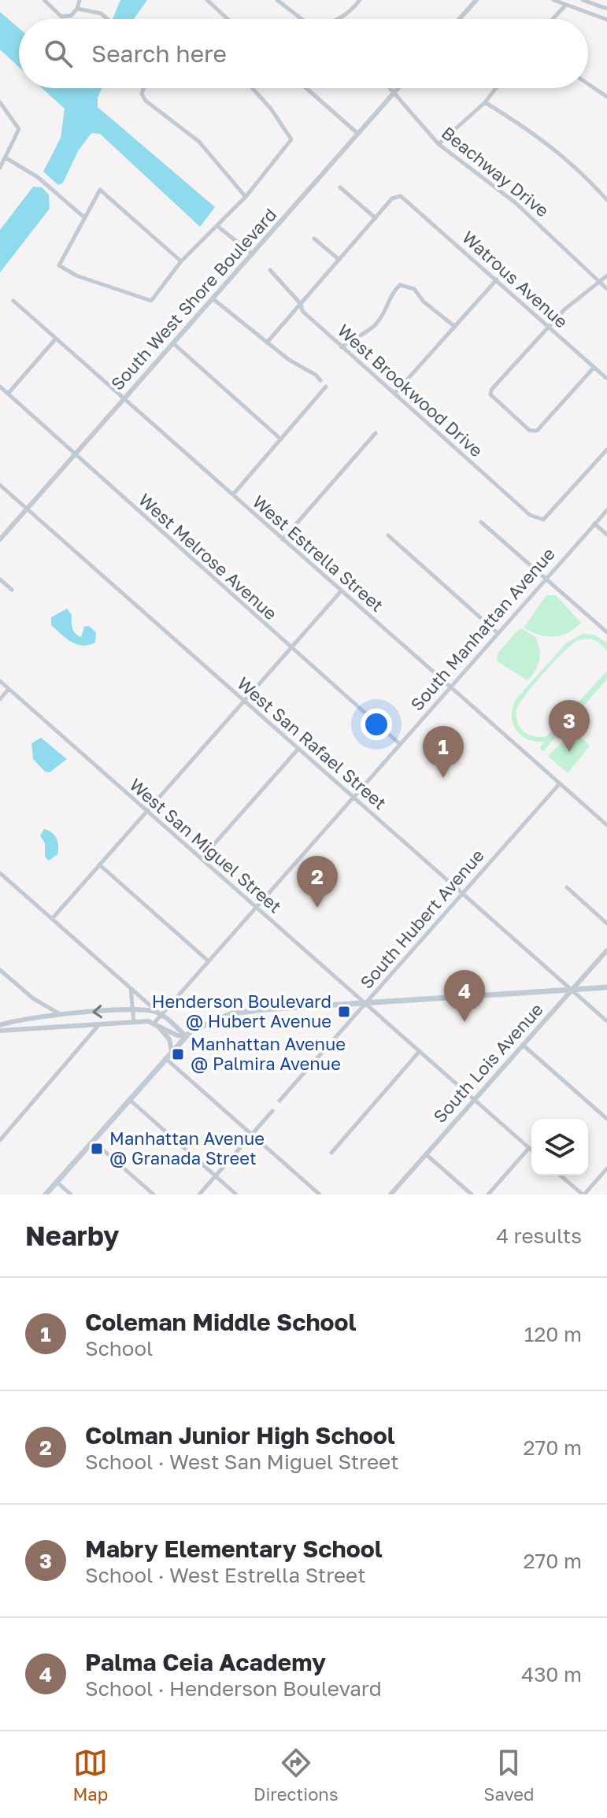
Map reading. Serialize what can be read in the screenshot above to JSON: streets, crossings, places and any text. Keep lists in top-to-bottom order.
{
  "streets": {
    "street": [
      "Beachway Drive",
      "Watrous Avenue",
      "South West Shore Boulevard",
      "West Brookwood Drive",
      "West Estrella Street",
      "West Melrose Avenue",
      "South Manhattan Avenue",
      "West San Rafael Street",
      "West San Miguel Street",
      "South Hubert Avenue",
      "South Lois Avenue"
    ]
  },
  "crossings": [
    ["Beachway Drive", "South West Shore Boulevard"],
    ["South West Shore Boulevard", "West Estrella Street"],
    ["South West Shore Boulevard", "West Melrose Avenue"],
    ["South West Shore Boulevard", "West San Rafael Street"],
    ["West Estrella Street", "South Manhattan Avenue"],
    ["West Estrella Street", "South Hubert Avenue"],
    ["West Melrose Avenue", "South Manhattan Avenue"],
    ["South Manhattan Avenue", "West San Rafael Street"],
    ["South Manhattan Avenue", "West San Miguel Street"],
    ["West San Rafael Street", "South Hubert Avenue"],
    ["West San Rafael Street", "South Lois Avenue"],
    ["West San Miguel Street", "South Hubert Avenue"],
    ["West San Miguel Street", "South Lois Avenue"]
  ],
  "places": {
    "transit": ["Henderson Boulevard @ Hubert Avenue", "Manhattan Avenue @ Palmira Avenue", "Manhattan Avenue @ Granada Street"]
  },
  "page": {
    "search": "Search here",
    "pins": [
      "3",
      "1",
      "2",
      "4"
    ],
    "heading": ["Nearby", "4 results"],
    "list": [
      {
        "mark": "1",
        "name": "Coleman Middle School",
        "note": "School",
        "value": "120 m"
      },
      {
        "mark": "2",
        "name": "Colman Junior High School",
        "note": "School · West San Miguel Street",
        "value": "270 m"
      },
      {
        "mark": "3",
        "name": "Mabry Elementary School",
        "note": "School · West Estrella Street",
        "value": "270 m"
      },
      {
        "mark": "4",
        "name": "Palma Ceia Academy",
        "note": "School · Henderson Boulevard",
        "value": "430 m"
      }
    ],
    "nav": ["Map", "Directions", "Saved"]
  }
}
